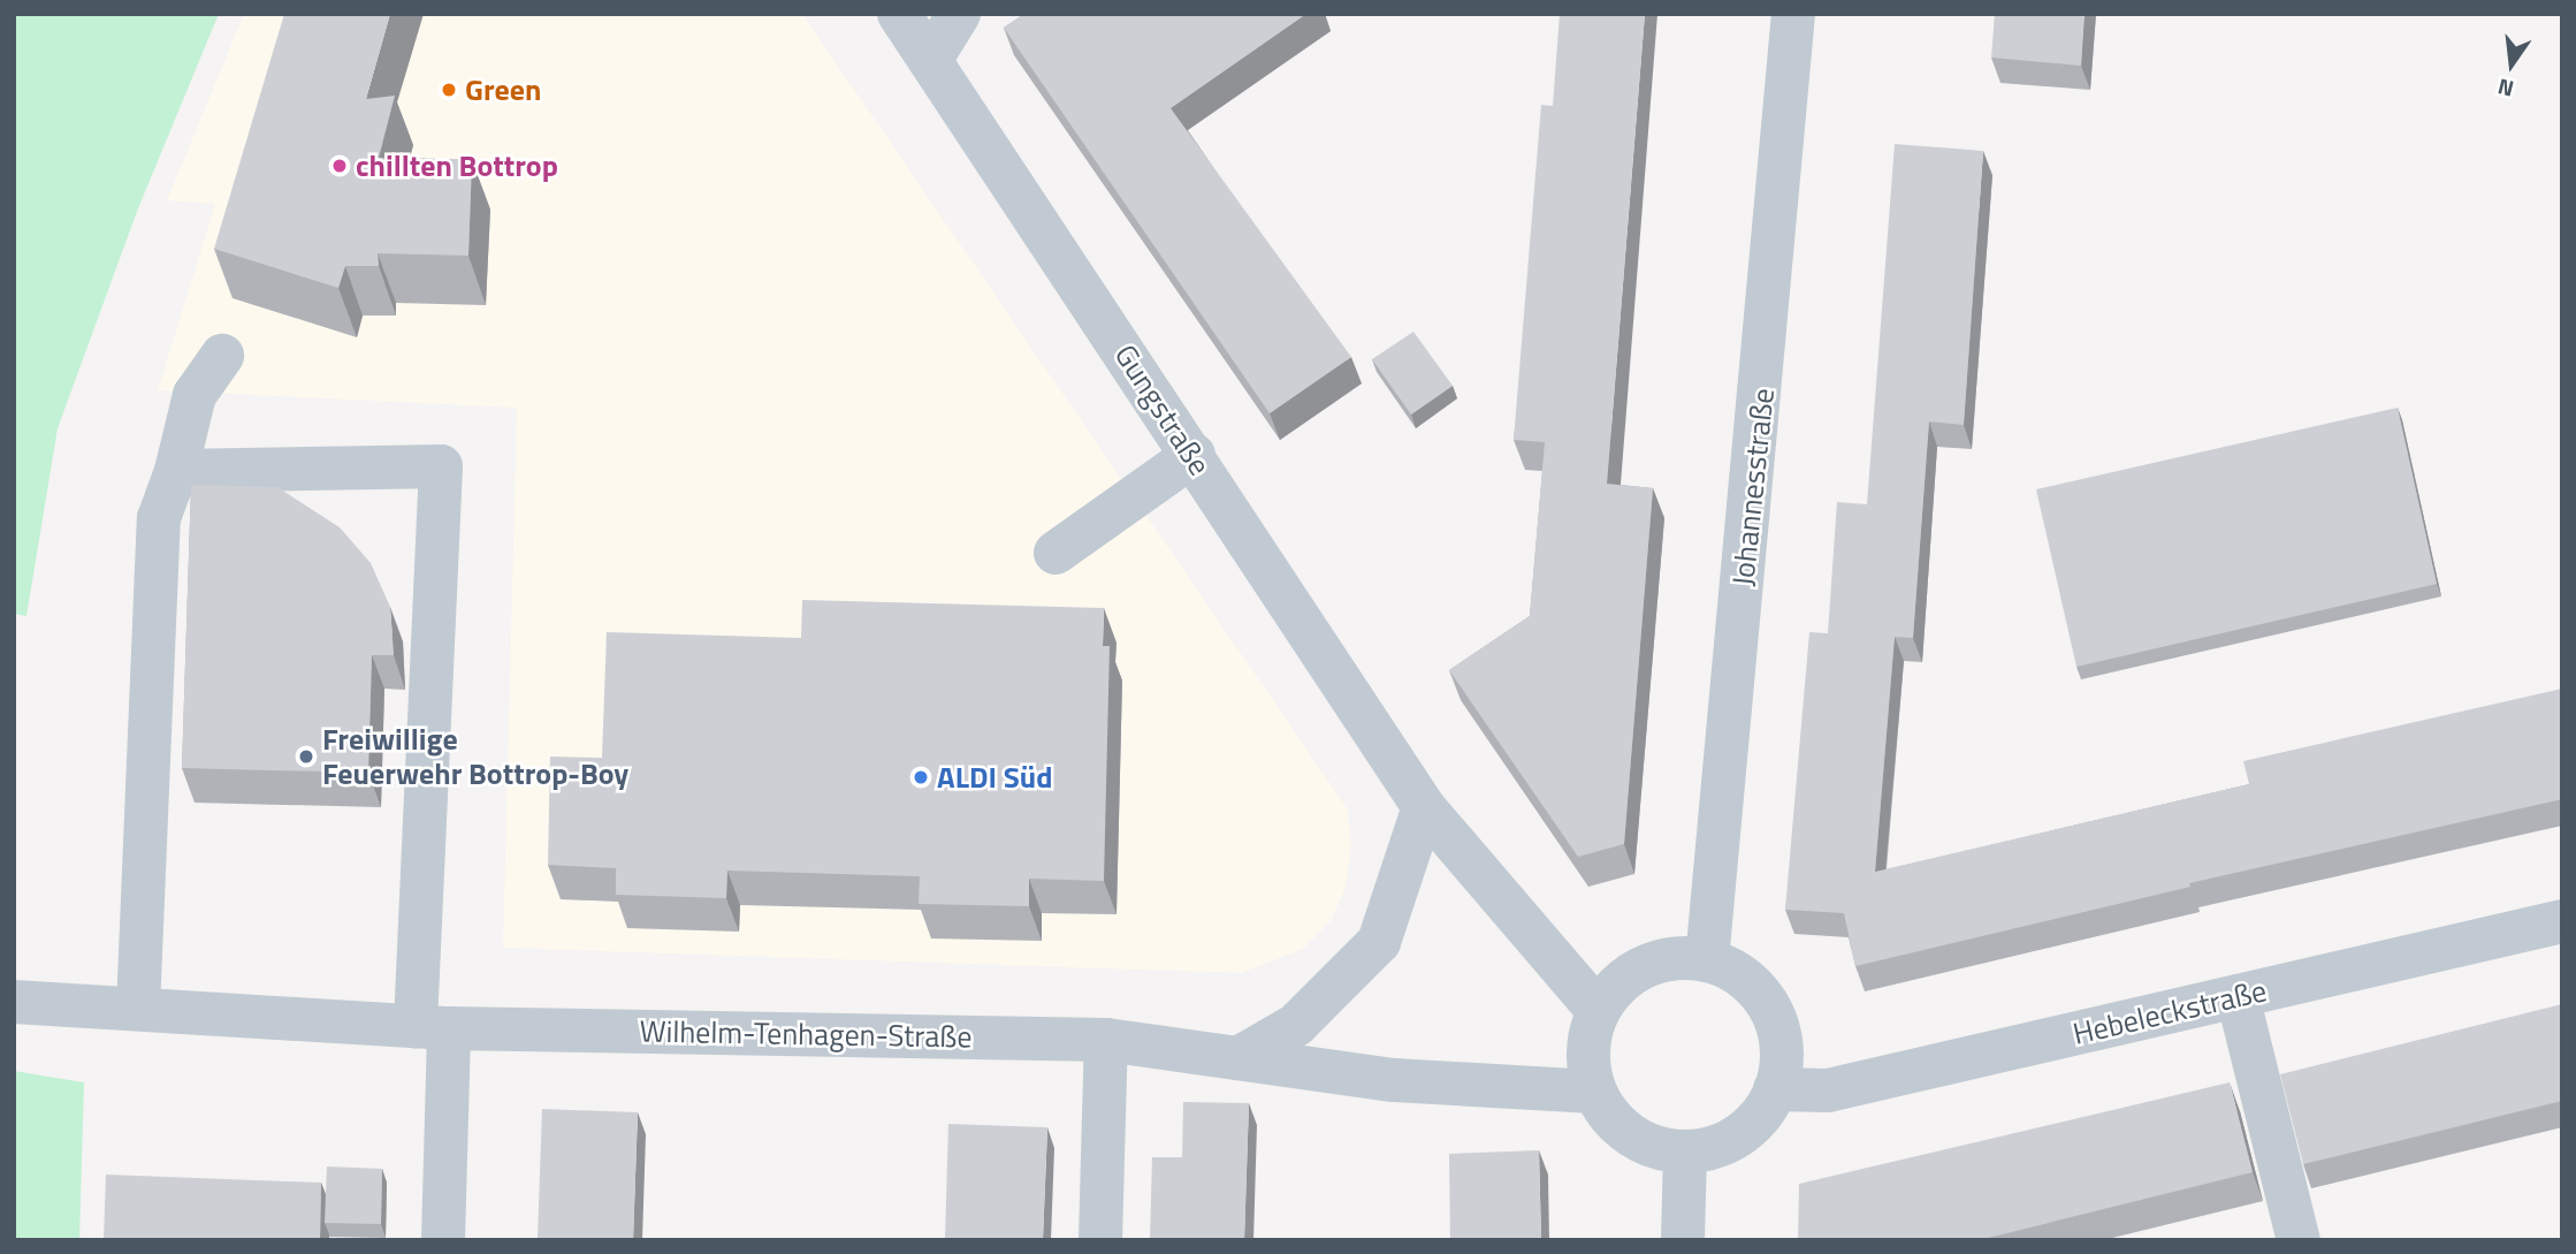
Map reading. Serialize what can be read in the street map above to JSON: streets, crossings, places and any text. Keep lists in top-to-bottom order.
{
  "streets": {
    "street": [
      "Gungstraße",
      "Johannesstraße",
      "Hebeleckstraße",
      "Wilhelm-Tenhagen-Straße"
    ]
  },
  "crossings": [
    ["Gungstraße", "Johannesstraße"],
    ["Gungstraße", "Hebeleckstraße"],
    ["Gungstraße", "Wilhelm-Tenhagen-Straße"],
    ["Johannesstraße", "Hebeleckstraße"],
    ["Johannesstraße", "Wilhelm-Tenhagen-Straße"],
    ["Hebeleckstraße", "Wilhelm-Tenhagen-Straße"]
  ],
  "places": [
    "Green",
    "chillten Bottrop",
    "Freiwillige Feuerwehr Bottrop-Boy",
    "ALDI Süd"
  ],
  "north": "bottom"
}
